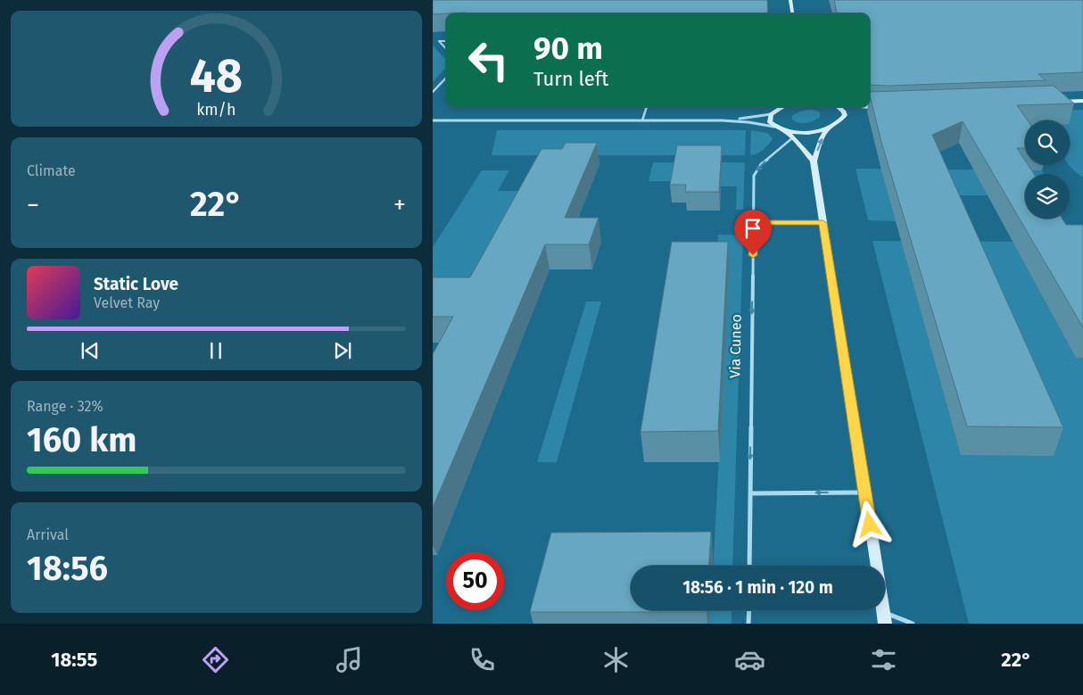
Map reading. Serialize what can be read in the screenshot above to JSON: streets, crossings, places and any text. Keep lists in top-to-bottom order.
{
  "streets": {
    "lane": ["Via Cuneo"]
  },
  "one_way": ["Via Cuneo"],
  "page": {
    "turn": ["90 m", "Turn left"],
    "tile": [
      "Climate",
      ["Range · 32%", "160 km"],
      ["Arrival", "18:56"]
    ],
    "heat": ["−", "22°", "+"],
    "song": ["Static Love", "Velvet Ray"],
    "limit": "50",
    "trip": "18:56 · 1 min · 120 m",
    "tabs": ["18:55", "22°"],
    "gauge": ["48", "km/h"]
  }
}
